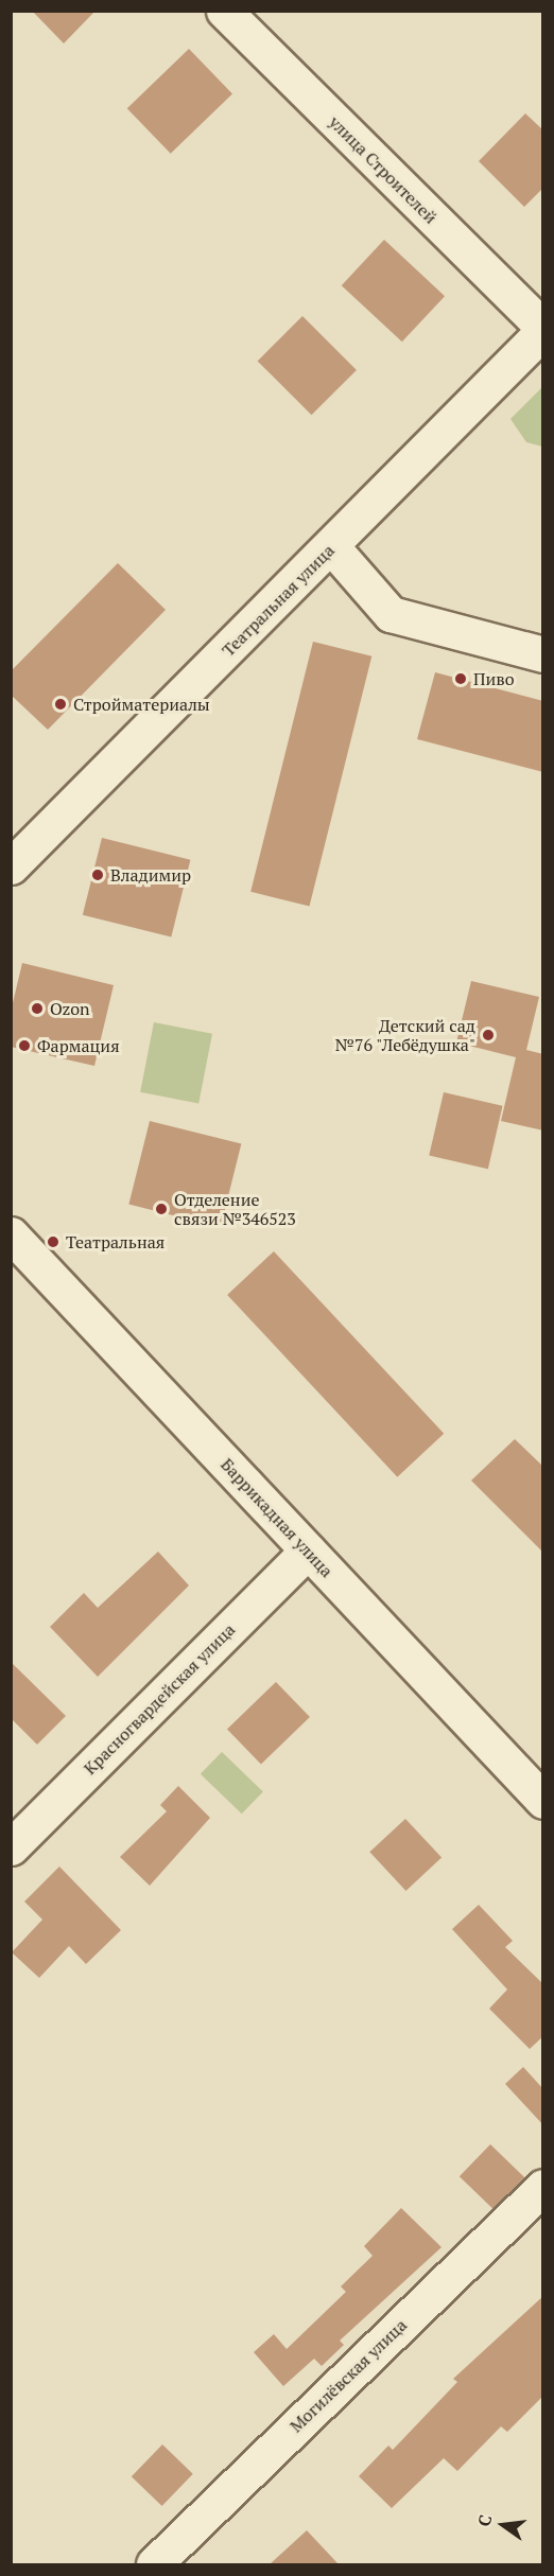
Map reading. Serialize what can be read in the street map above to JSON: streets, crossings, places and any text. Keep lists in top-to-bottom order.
{
  "streets": {
    "street": [
      "улица Строителей",
      "Театральная улица",
      "Баррикадная улица",
      "Красногвардейская улица",
      "Могилёвская улица"
    ]
  },
  "crossings": [
    ["улица Строителей", "Театральная улица"],
    ["Баррикадная улица", "Красногвардейская улица"]
  ],
  "places": [
    "Пиво",
    "Стройматериалы",
    "Владимир",
    "Ozon",
    "Детский сад №76 \"Лебёдушка\"",
    "Фармация",
    "Отделение связи №346523",
    "Театральная"
  ],
  "north": "left"
}
